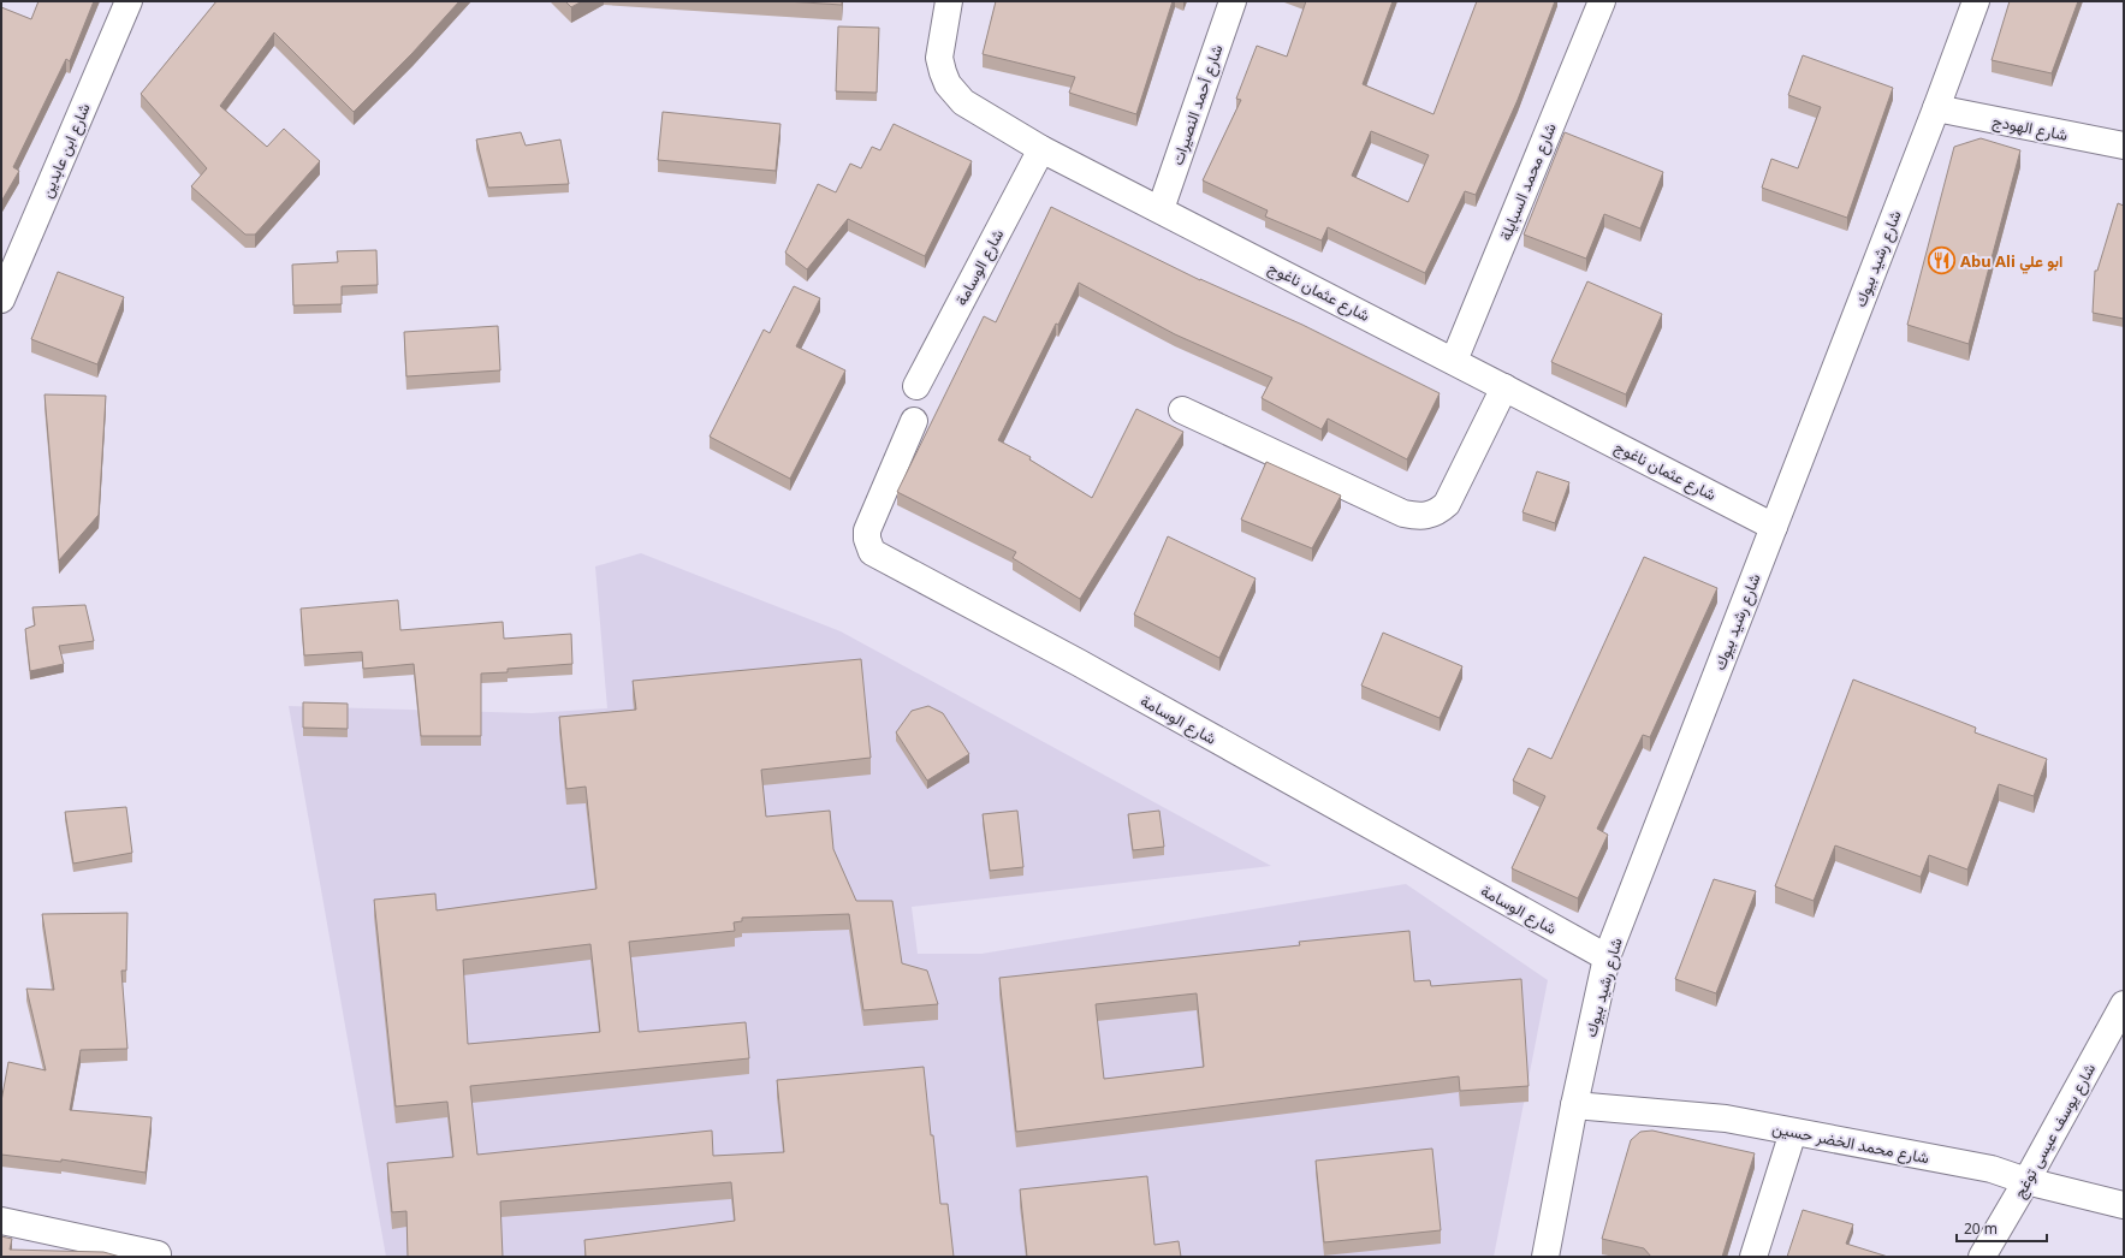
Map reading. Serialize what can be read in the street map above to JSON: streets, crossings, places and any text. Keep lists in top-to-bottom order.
{
  "streets": {
    "street": [
      "شارع أحمد النصيرات",
      "شارع الهودج",
      "شارع ابن عابدين",
      "شارع محمد السبايلة",
      "شارع رشيد بيوك",
      "شارع الوسامة",
      "شارع عثمان ناغوج",
      "شارع يوسف عيسى توغج",
      "شارع محمد الخضر حسين"
    ]
  },
  "crossings": [
    ["شارع أحمد النصيرات", "شارع عثمان ناغوج"],
    ["شارع الهودج", "شارع رشيد بيوك"],
    ["شارع محمد السبايلة", "شارع عثمان ناغوج"],
    ["شارع رشيد بيوك", "شارع الوسامة"],
    ["شارع رشيد بيوك", "شارع عثمان ناغوج"],
    ["شارع رشيد بيوك", "شارع محمد الخضر حسين"],
    ["شارع الوسامة", "شارع عثمان ناغوج"],
    ["شارع يوسف عيسى توغج", "شارع محمد الخضر حسين"]
  ],
  "places": {
    "restaurant": ["Abu Ali ابو علي"]
  },
  "scale_bar": "20 m"
}
